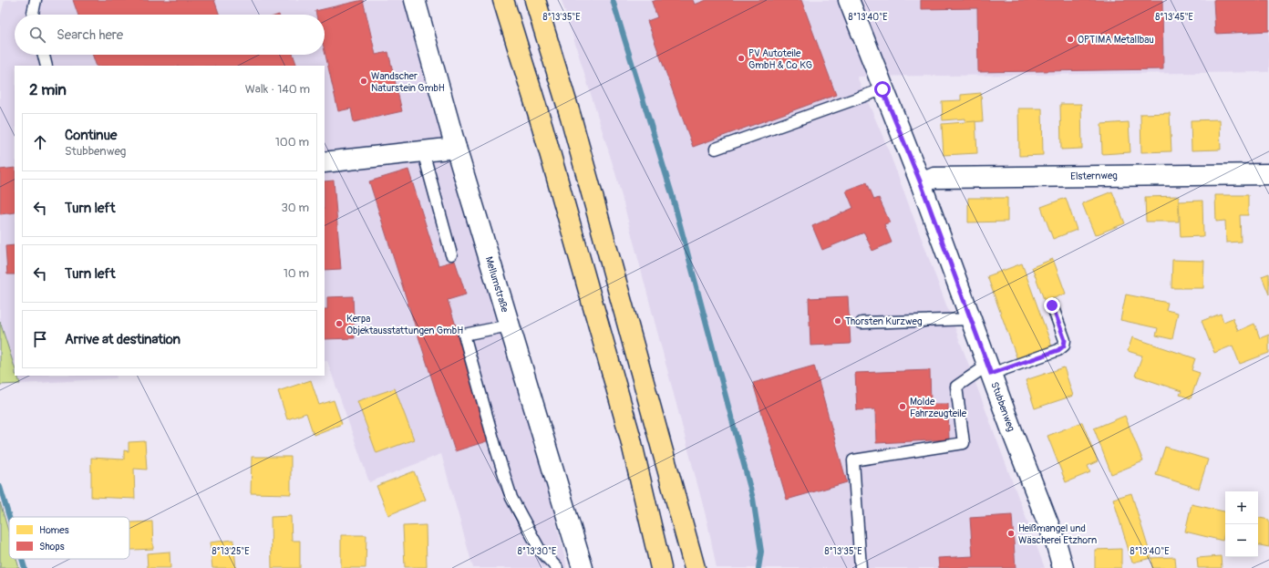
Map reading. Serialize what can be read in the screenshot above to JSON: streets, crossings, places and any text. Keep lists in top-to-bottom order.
{
  "streets": {
    "street": ["Elsternweg", "Mellumstraße", "Stubbenweg"]
  },
  "crossings": [
    ["Elsternweg", "Stubbenweg"]
  ],
  "places": [
    "OPTIMA Metallbau",
    "PV Autoteile GmbH & Co KG",
    "Wandscher Naturstein GmbH",
    "Thorsten Kurzweg",
    "Kerpa Objektausstattungen GmbH",
    "Molde Fahrzeugteile",
    "Heißmangel und Wäscherei Etzhorn"
  ],
  "legend": ["Homes", "Shops"],
  "page": {
    "search": "Search here",
    "heading": ["2 min", "Walk · 140 m"],
    "list": [
      ["Continue", "Stubbenweg", "100 m"],
      ["Turn left", "30 m"],
      ["Turn left", "10 m"],
      "Arrive at destination"
    ],
    "map_buttons": ["+", "−"]
  },
  "coordinates": [
    "8°13'35\"E",
    "8°13'40\"E",
    "8°13'45\"E",
    "8°13'25\"E",
    "8°13'30\"E"
  ]
}
